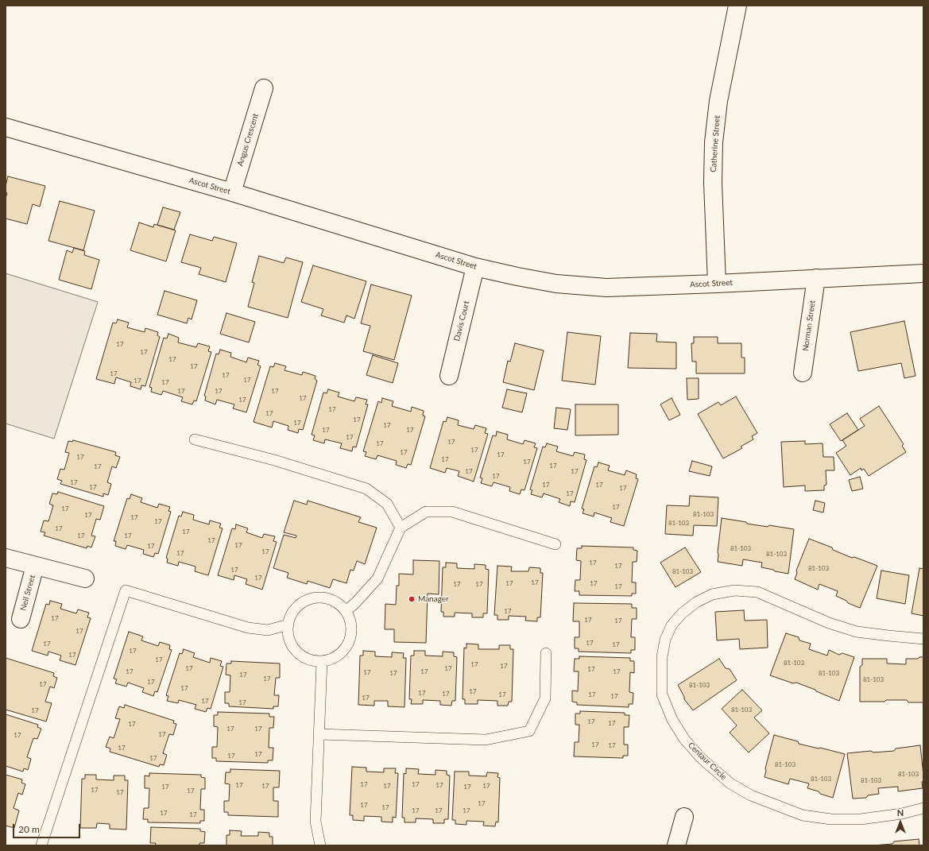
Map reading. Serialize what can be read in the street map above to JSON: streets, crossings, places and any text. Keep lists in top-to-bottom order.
{
  "streets": {
    "street": [
      "Angus Crescent",
      "Catherine Street",
      "Ascot Street",
      "Davis Court",
      "Norman Street",
      "Neil Street"
    ],
    "lane": ["Centaur Circle"]
  },
  "crossings": [
    ["Angus Crescent", "Ascot Street"],
    ["Catherine Street", "Ascot Street"],
    ["Ascot Street", "Davis Court"],
    ["Ascot Street", "Norman Street"]
  ],
  "places": ["Manager"],
  "house_numbers": [
    "17",
    "17",
    "17",
    "17",
    "17",
    "17",
    "17",
    "17",
    "17",
    "17",
    "17",
    "17",
    "17",
    "17",
    "17",
    "17",
    "17",
    "17",
    "17",
    "17",
    "17",
    "17",
    "17",
    "17",
    "17",
    "17",
    "17",
    "17",
    "17",
    "17",
    "17",
    "17",
    "17",
    "17",
    "17",
    "17",
    "17",
    "17",
    "17",
    "17",
    "17",
    "17",
    "17",
    "81-103",
    "17",
    "17",
    "17",
    "81-103",
    "17",
    "17",
    "17",
    "17",
    "17",
    "17",
    "17",
    "81-103",
    "17",
    "17",
    "81-103",
    "17",
    "17",
    "81-103",
    "17",
    "81-103",
    "17",
    "17",
    "17",
    "17",
    "17",
    "17",
    "17",
    "17",
    "17",
    "17",
    "17",
    "17",
    "17",
    "17",
    "17",
    "17",
    "17",
    "17",
    "81-103",
    "17",
    "17",
    "17",
    "17",
    "17",
    "17",
    "17",
    "17",
    "17",
    "17",
    "81-103",
    "17",
    "17",
    "81-103",
    "17",
    "17",
    "81-103",
    "17",
    "17",
    "17",
    "17",
    "17",
    "17",
    "17",
    "17",
    "17",
    "17",
    "81-103",
    "17",
    "17",
    "17",
    "17",
    "17",
    "17",
    "17",
    "17",
    "17",
    "17",
    "17",
    "17",
    "17",
    "17",
    "81-103",
    "81-103",
    "81-103",
    "81-103",
    "17",
    "17",
    "17",
    "17",
    "17",
    "17",
    "17",
    "17",
    "17",
    "17",
    "17",
    "17",
    "17",
    "17",
    "17",
    "17",
    "17",
    "17",
    "17",
    "17"
  ],
  "scale_bar": "20 m",
  "north": "top"
}
